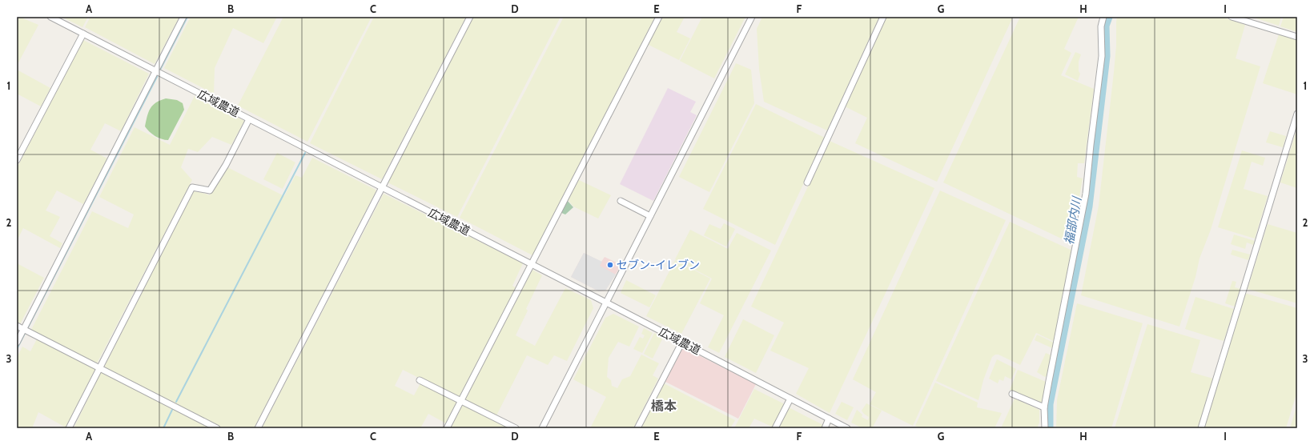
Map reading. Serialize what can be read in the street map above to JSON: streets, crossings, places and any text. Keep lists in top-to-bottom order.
{
  "streets": {
    "street": ["広域農道"]
  },
  "districts": ["橋本"],
  "water": ["福部内川"],
  "places": ["セブン-イレブン"],
  "grid": {
    "columns": [
      "A",
      "B",
      "C",
      "D",
      "E",
      "F",
      "G",
      "H",
      "I"
    ],
    "rows": ["1", "2", "3"]
  }
}
